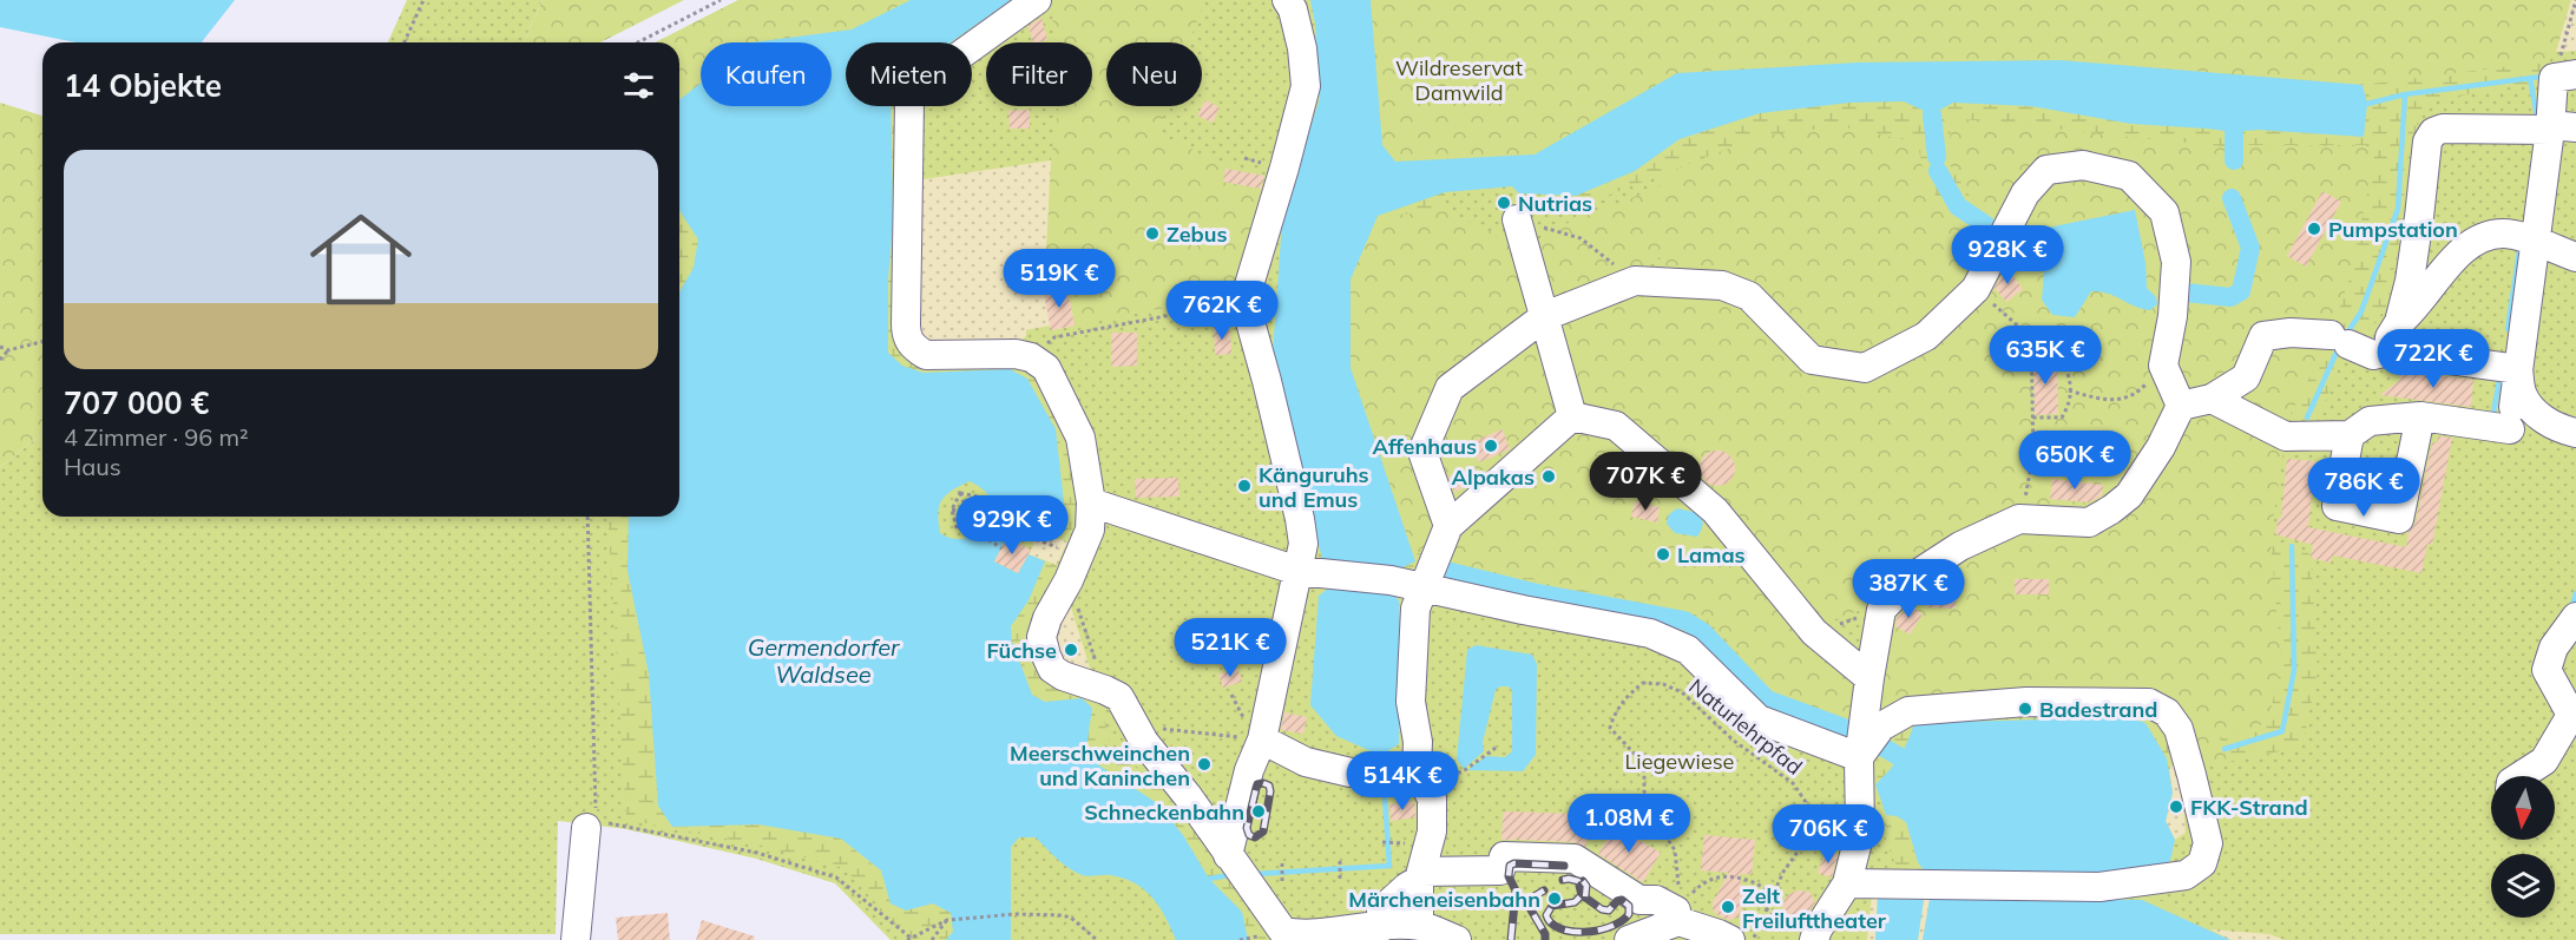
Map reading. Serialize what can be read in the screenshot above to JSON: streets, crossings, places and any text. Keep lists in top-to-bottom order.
{
  "streets": {
    "path": ["Naturlehrpfad"]
  },
  "water": ["Germendorfer Waldsee"],
  "parks": ["Wildreservat Damwild", "Liegewiese"],
  "places": [
    "Nutrias",
    "Pumpstation",
    "Zebus",
    "Affenhaus",
    "Alpakas",
    "Känguruhs und Emus",
    "Lamas",
    "Füchse",
    "Badestrand",
    "Meerschweinchen und Kaninchen",
    "FKK-Strand",
    "Schneckenbahn",
    "Märcheneisenbahn",
    "Zelt Freilufttheater"
  ],
  "north": "bottom",
  "page": {
    "chip": [
      "Kaufen",
      "Mieten",
      "Filter",
      "Neu"
    ],
    "heading": "14 Objekte",
    "list": [
      {
        "name": "707 000 €",
        "note": "4 Zimmer · 96 m² · Haus"
      }
    ],
    "price": [
      "928K €",
      "519K €",
      "762K €",
      "635K €",
      "722K €",
      "650K €",
      "707K €",
      "786K €",
      "929K €",
      "387K €",
      "521K €",
      "514K €",
      "1.08M €",
      "706K €"
    ]
  }
}
